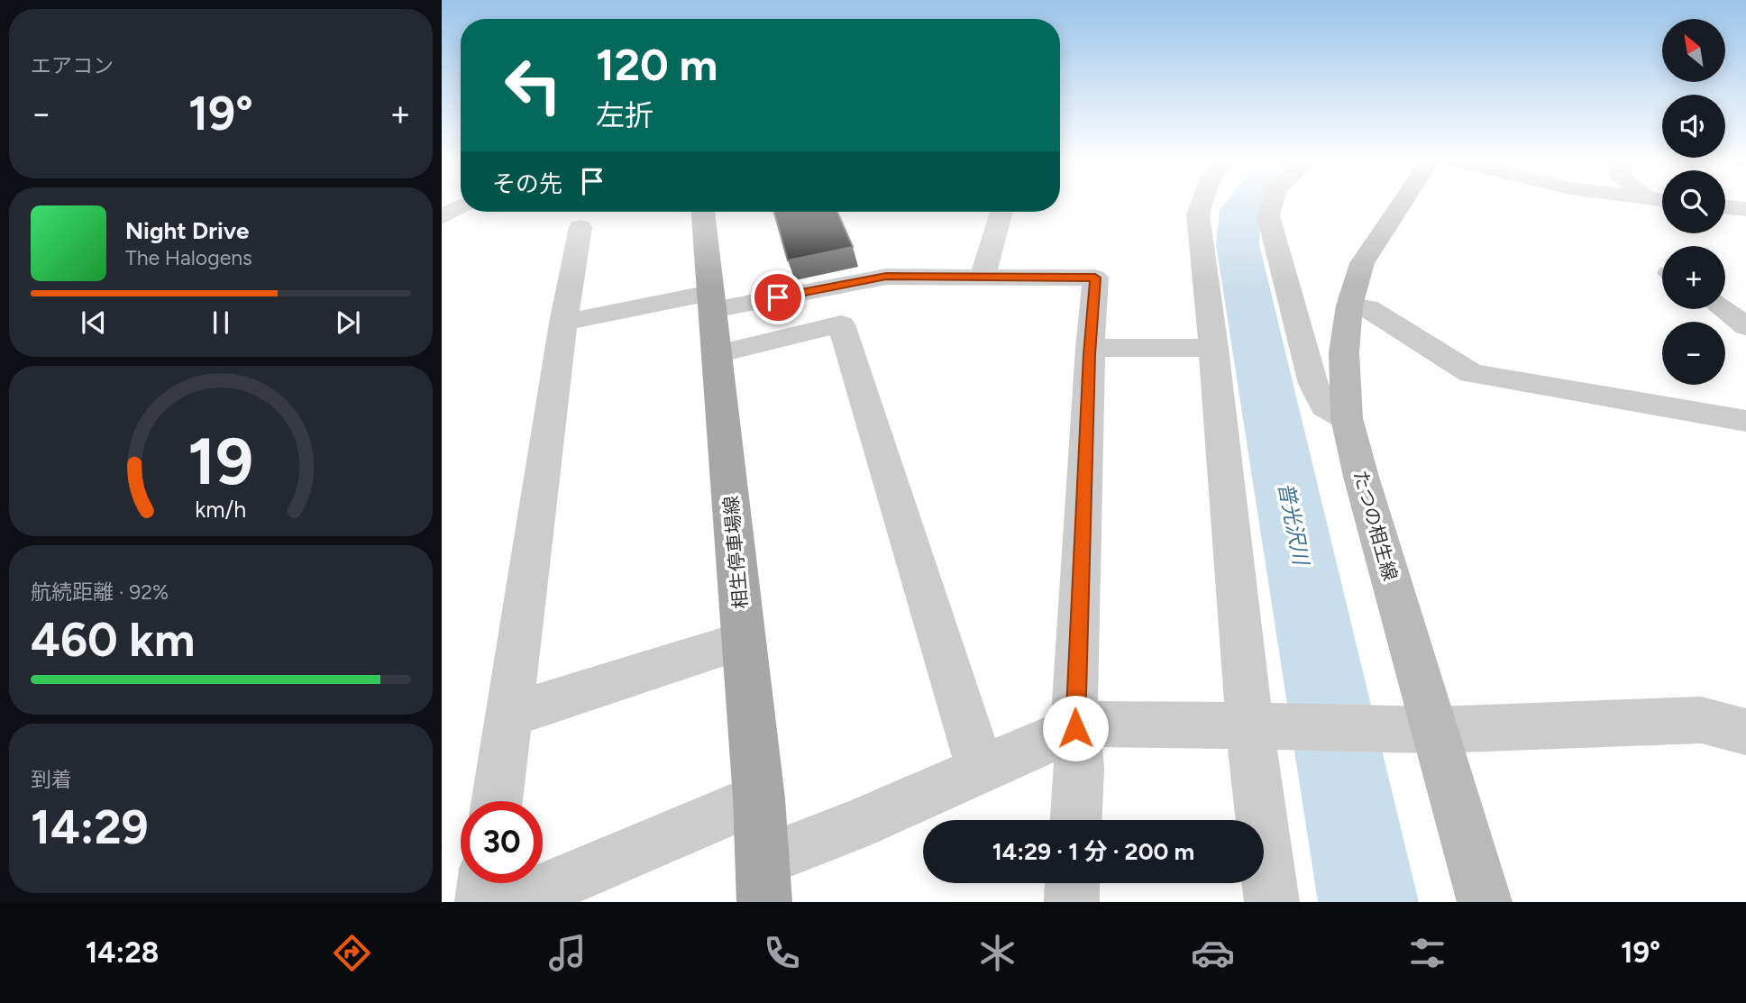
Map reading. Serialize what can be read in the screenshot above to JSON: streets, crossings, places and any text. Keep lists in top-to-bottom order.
{
  "streets": {
    "main road": ["たつの相生線", "相生停車場線"]
  },
  "water": ["普光沢川"],
  "north": "top left",
  "page": {
    "tile": [
      "エアコン",
      ["航続距離 · 92%", "460 km"],
      ["到着", "14:29"]
    ],
    "map_buttons": ["+", "−"],
    "turn": ["120 m", "左折"],
    "heat": ["−", "19°", "+"],
    "then": "その先",
    "song": ["Night Drive", "The Halogens"],
    "limit": "30",
    "trip": "14:29 · 1 分 · 200 m",
    "tabs": ["14:28", "19°"],
    "gauge": ["19", "km/h"]
  }
}
